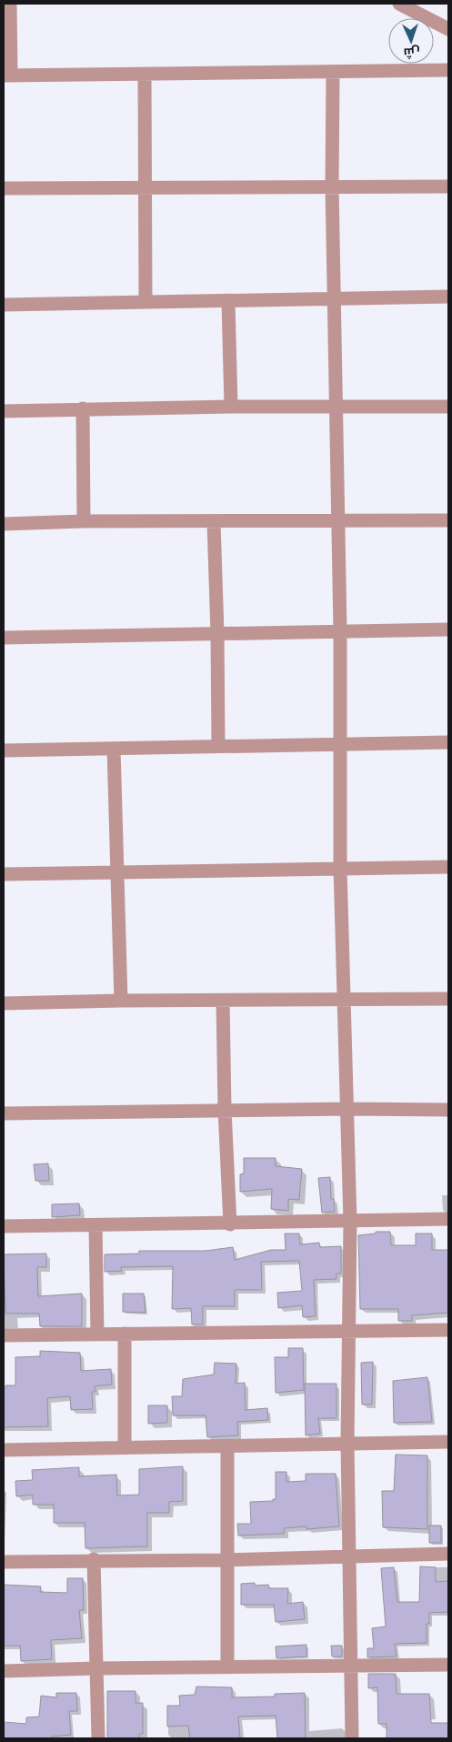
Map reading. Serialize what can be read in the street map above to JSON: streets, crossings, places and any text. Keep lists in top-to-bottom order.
{
  "north": "bottom"
}
